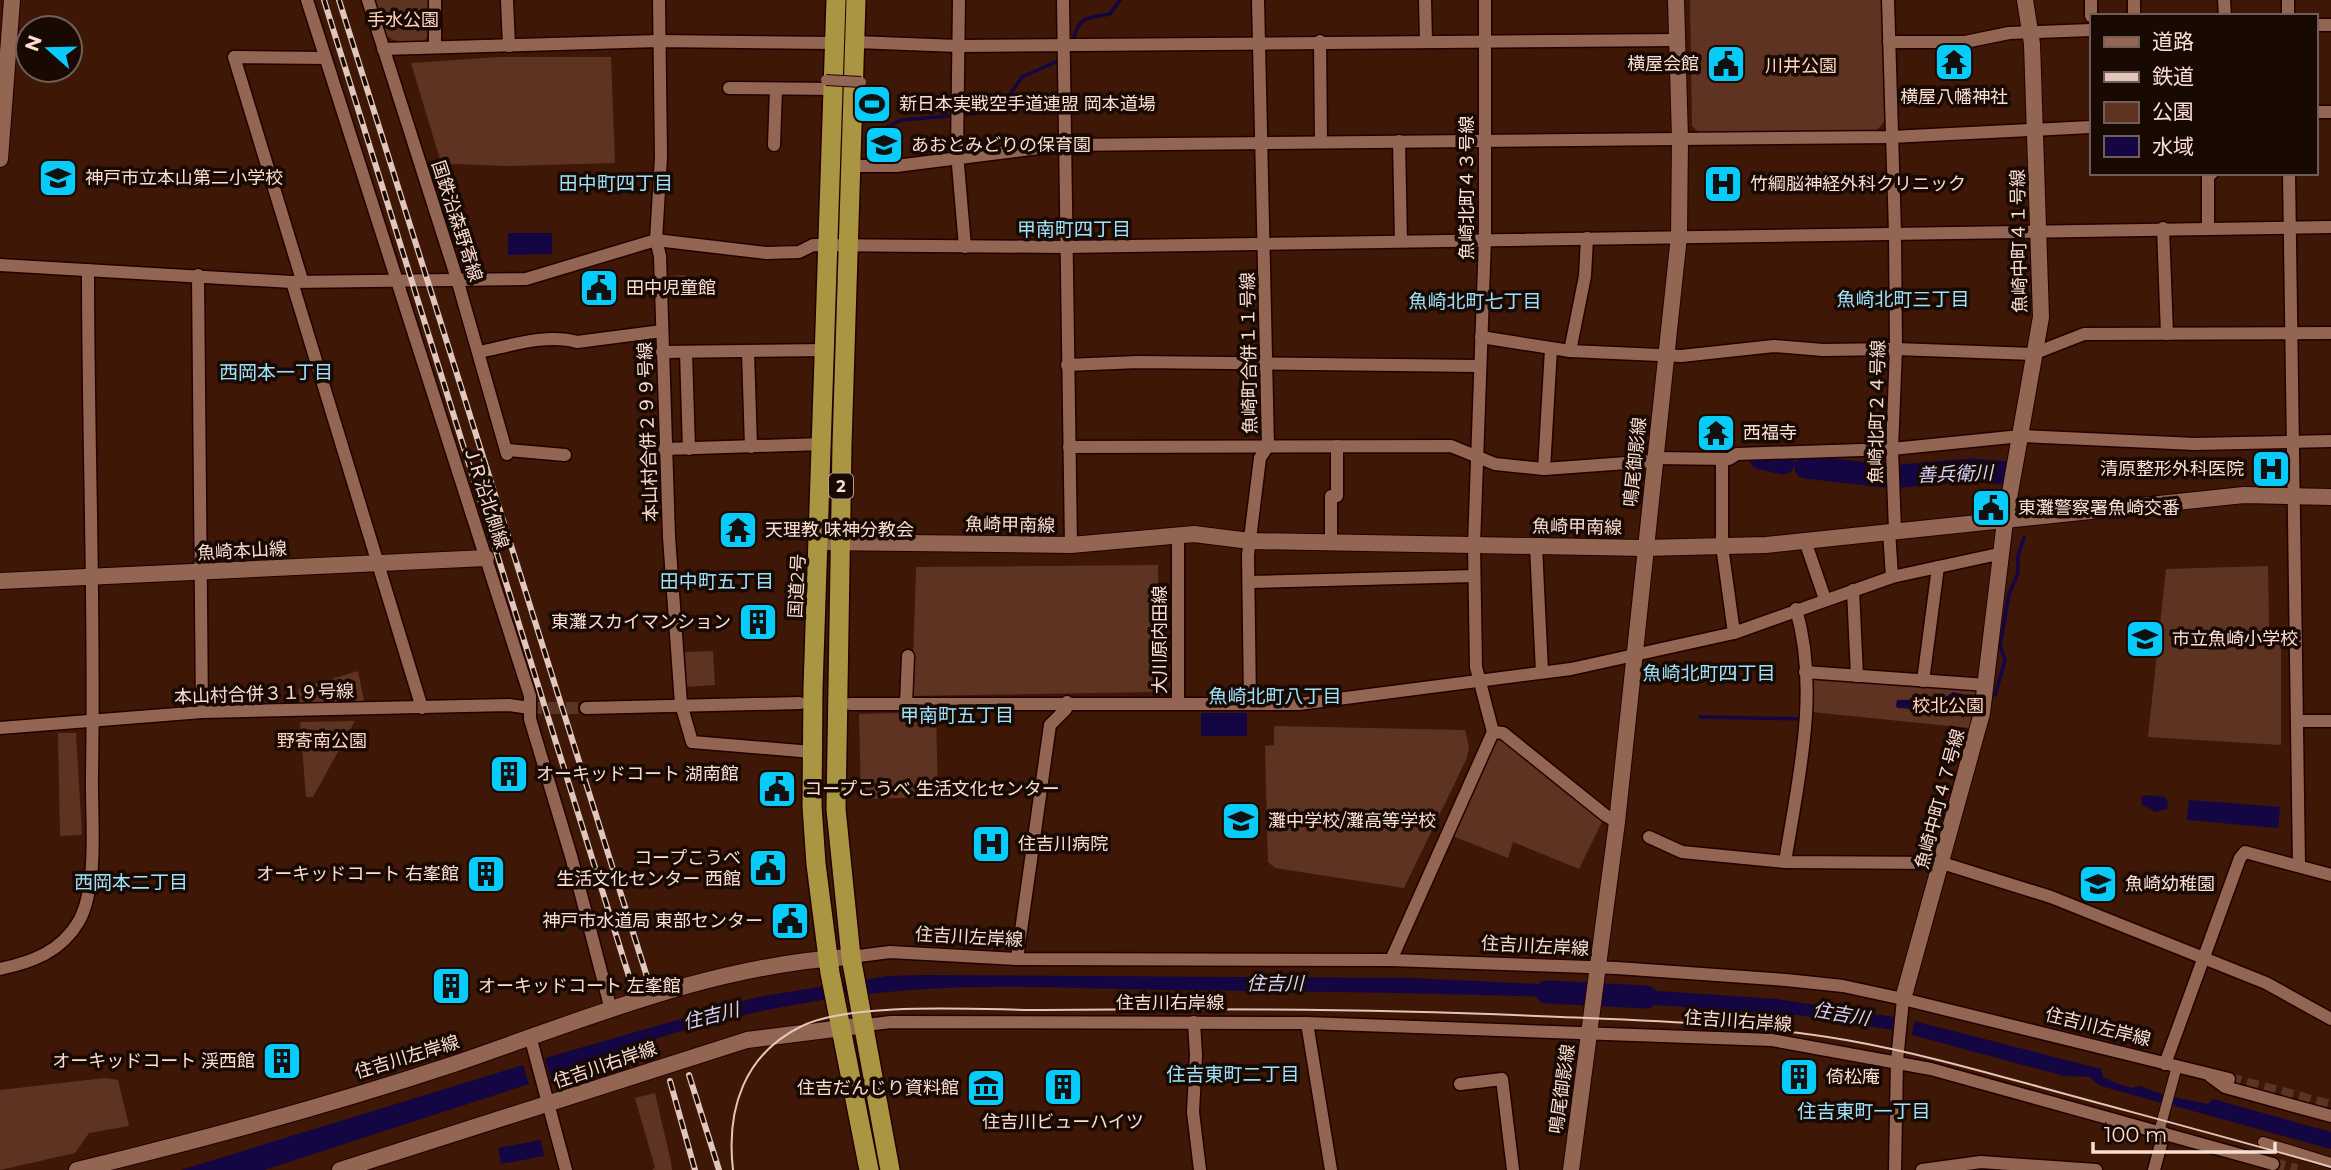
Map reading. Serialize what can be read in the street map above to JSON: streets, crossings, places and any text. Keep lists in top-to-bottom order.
{
  "streets": {
    "highway": ["2", "国道2号"],
    "street": [
      "魚崎北町４３号線",
      "国鉄沿森野寄線",
      "魚崎中町４１号線",
      "魚崎町合併１１号線",
      "魚崎北町２４号線",
      "本山村合併２９９号線",
      "鳴尾御影線",
      "ＪＲ沿北側線",
      "魚崎甲南線",
      "魚崎本山線",
      "大川原内田線",
      "本山村合併３１９号線",
      "魚崎中町４７号線",
      "住吉川左岸線",
      "住吉川右岸線"
    ]
  },
  "crossings": [
    ["魚崎北町４３号線", "魚崎甲南線"],
    ["魚崎中町４１号線", "魚崎甲南線"],
    ["魚崎中町４１号線", "魚崎中町４７号線"],
    ["魚崎町合併１１号線", "魚崎甲南線"],
    ["魚崎北町２４号線", "魚崎甲南線"],
    ["本山村合併２９９号線", "国道2号"],
    ["鳴尾御影線", "魚崎甲南線"],
    ["鳴尾御影線", "住吉川左岸線"],
    ["鳴尾御影線", "住吉川右岸線"],
    ["ＪＲ沿北側線", "魚崎本山線"],
    ["ＪＲ沿北側線", "本山村合併３１９号線"],
    ["ＪＲ沿北側線", "住吉川左岸線"],
    ["魚崎甲南線", "国道2号"],
    ["魚崎甲南線", "大川原内田線"],
    ["魚崎甲南線", "魚崎中町４７号線"],
    ["国道2号", "住吉川左岸線"],
    ["国道2号", "住吉川右岸線"],
    ["魚崎中町４７号線", "住吉川左岸線"]
  ],
  "districts": [
    "田中町四丁目",
    "甲南町四丁目",
    "魚崎北町三丁目",
    "魚崎北町七丁目",
    "西岡本一丁目",
    "田中町五丁目",
    "魚崎北町四丁目",
    "魚崎北町八丁目",
    "甲南町五丁目",
    "西岡本二丁目",
    "住吉東町二丁目",
    "住吉東町一丁目"
  ],
  "water": ["善兵衛川", "住吉川"],
  "parks": [
    "手水公園",
    "川井公園",
    "校北公園",
    "野寄南公園"
  ],
  "places": {
    "temple": ["横屋八幡神社", "西福寺", "天理教 味神分教会"],
    "public building": [
      "横屋会館",
      "田中児童館",
      "東灘警察署魚崎交番",
      "コープこうべ 生活文化センター",
      "コープこうべ 生活文化センター 西館",
      "神戸市水道局 東部センター"
    ],
    "sports": ["新日本実戦空手道連盟 岡本道場"],
    "school or university": [
      "あおとみどりの保育園",
      "神戸市立本山第二小学校",
      "市立魚崎小学校",
      "灘中学校/灘高等学校",
      "魚崎幼稚園"
    ],
    "hospital": ["竹綱脳神経外科クリニック", "清原整形外科医院", "住吉川病院"],
    "building": [
      "東灘スカイマンション",
      "オーキッドコート 湖南館",
      "オーキッドコート 右峯館",
      "オーキッドコート 左峯館",
      "オーキッドコート 渓西館",
      "倚松庵",
      "住吉川ビューハイツ"
    ],
    "museum": ["住吉だんじり資料館"]
  },
  "legend": [
    "道路",
    "鉄道",
    "公園",
    "水域"
  ],
  "scale_bar": "100 m",
  "north": "left"
}
